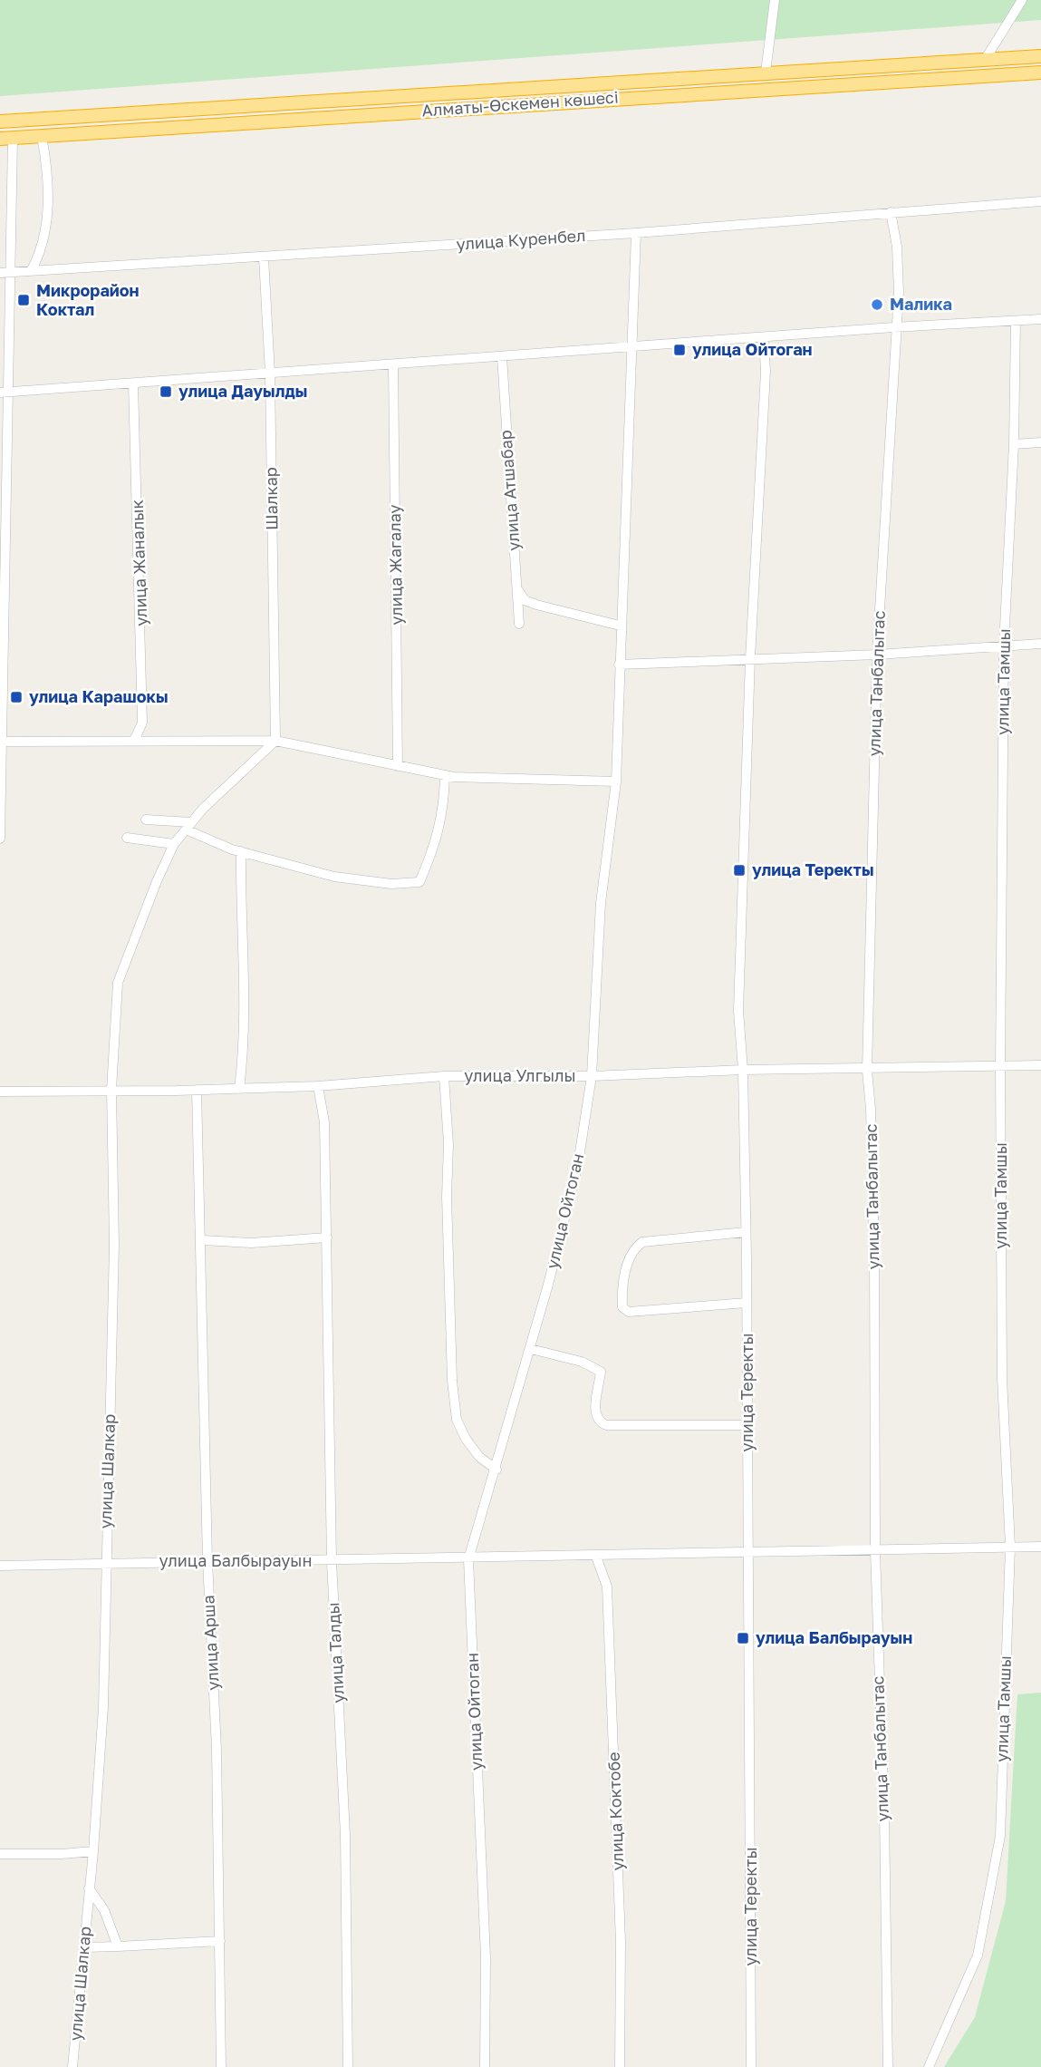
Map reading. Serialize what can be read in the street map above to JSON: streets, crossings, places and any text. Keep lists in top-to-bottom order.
{
  "streets": {
    "highway": ["Алматы-Өскемен көшесі"],
    "street": [
      "улица Куренбел",
      "улица Атшабар",
      "Шалкар",
      "улица Жаналык",
      "улица Жагалау",
      "улица Тамшы",
      "улица Танбалытас",
      "улица Улгылы",
      "улица Ойтоган",
      "улица Теректы",
      "улица Шалкар",
      "улица Балбырауын",
      "улица Арша",
      "улица Талды",
      "улица Коктобе"
    ]
  },
  "crossings": [
    ["улица Куренбел", "Шалкар"],
    ["улица Куренбел", "улица Танбалытас"],
    ["улица Куренбел", "улица Ойтоган"],
    ["Шалкар", "улица Шалкар"],
    ["улица Тамшы", "улица Улгылы"],
    ["улица Тамшы", "улица Балбырауын"],
    ["улица Танбалытас", "улица Улгылы"],
    ["улица Танбалытас", "улица Балбырауын"],
    ["улица Улгылы", "улица Ойтоган"],
    ["улица Улгылы", "улица Теректы"],
    ["улица Улгылы", "улица Шалкар"],
    ["улица Улгылы", "улица Арша"],
    ["улица Улгылы", "улица Талды"],
    ["улица Ойтоган", "улица Балбырауын"],
    ["улица Теректы", "улица Балбырауын"],
    ["улица Шалкар", "улица Балбырауын"],
    ["улица Балбырауын", "улица Арша"],
    ["улица Балбырауын", "улица Талды"],
    ["улица Балбырауын", "улица Коктобе"]
  ],
  "places": {
    "transit": [
      "Микрорайон Коктал",
      "улица Ойтоган",
      "улица Дауылды",
      "улица Карашокы",
      "улица Теректы",
      "улица Балбырауын"
    ],
    "other": ["Малика"]
  }
}
